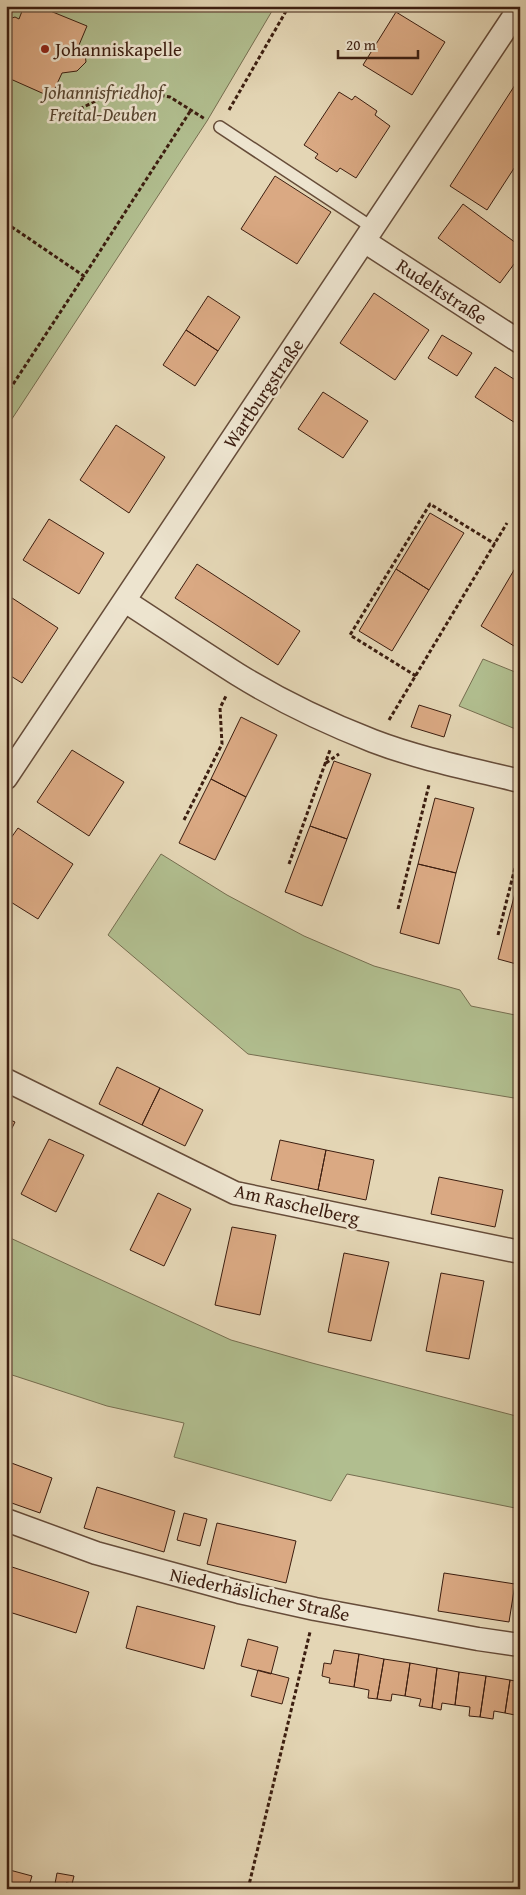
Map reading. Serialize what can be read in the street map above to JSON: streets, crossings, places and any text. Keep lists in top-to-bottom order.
{
  "streets": {
    "street": [
      "Rudeltstraße",
      "Wartburgstraße",
      "Am Raschelberg",
      "Niederhäslicher Straße"
    ]
  },
  "crossings": [
    ["Rudeltstraße", "Wartburgstraße"]
  ],
  "parks": ["Johannisfriedhof Freital-Deuben"],
  "places": ["Johanniskapelle"],
  "scale_bar": "20 m"
}
